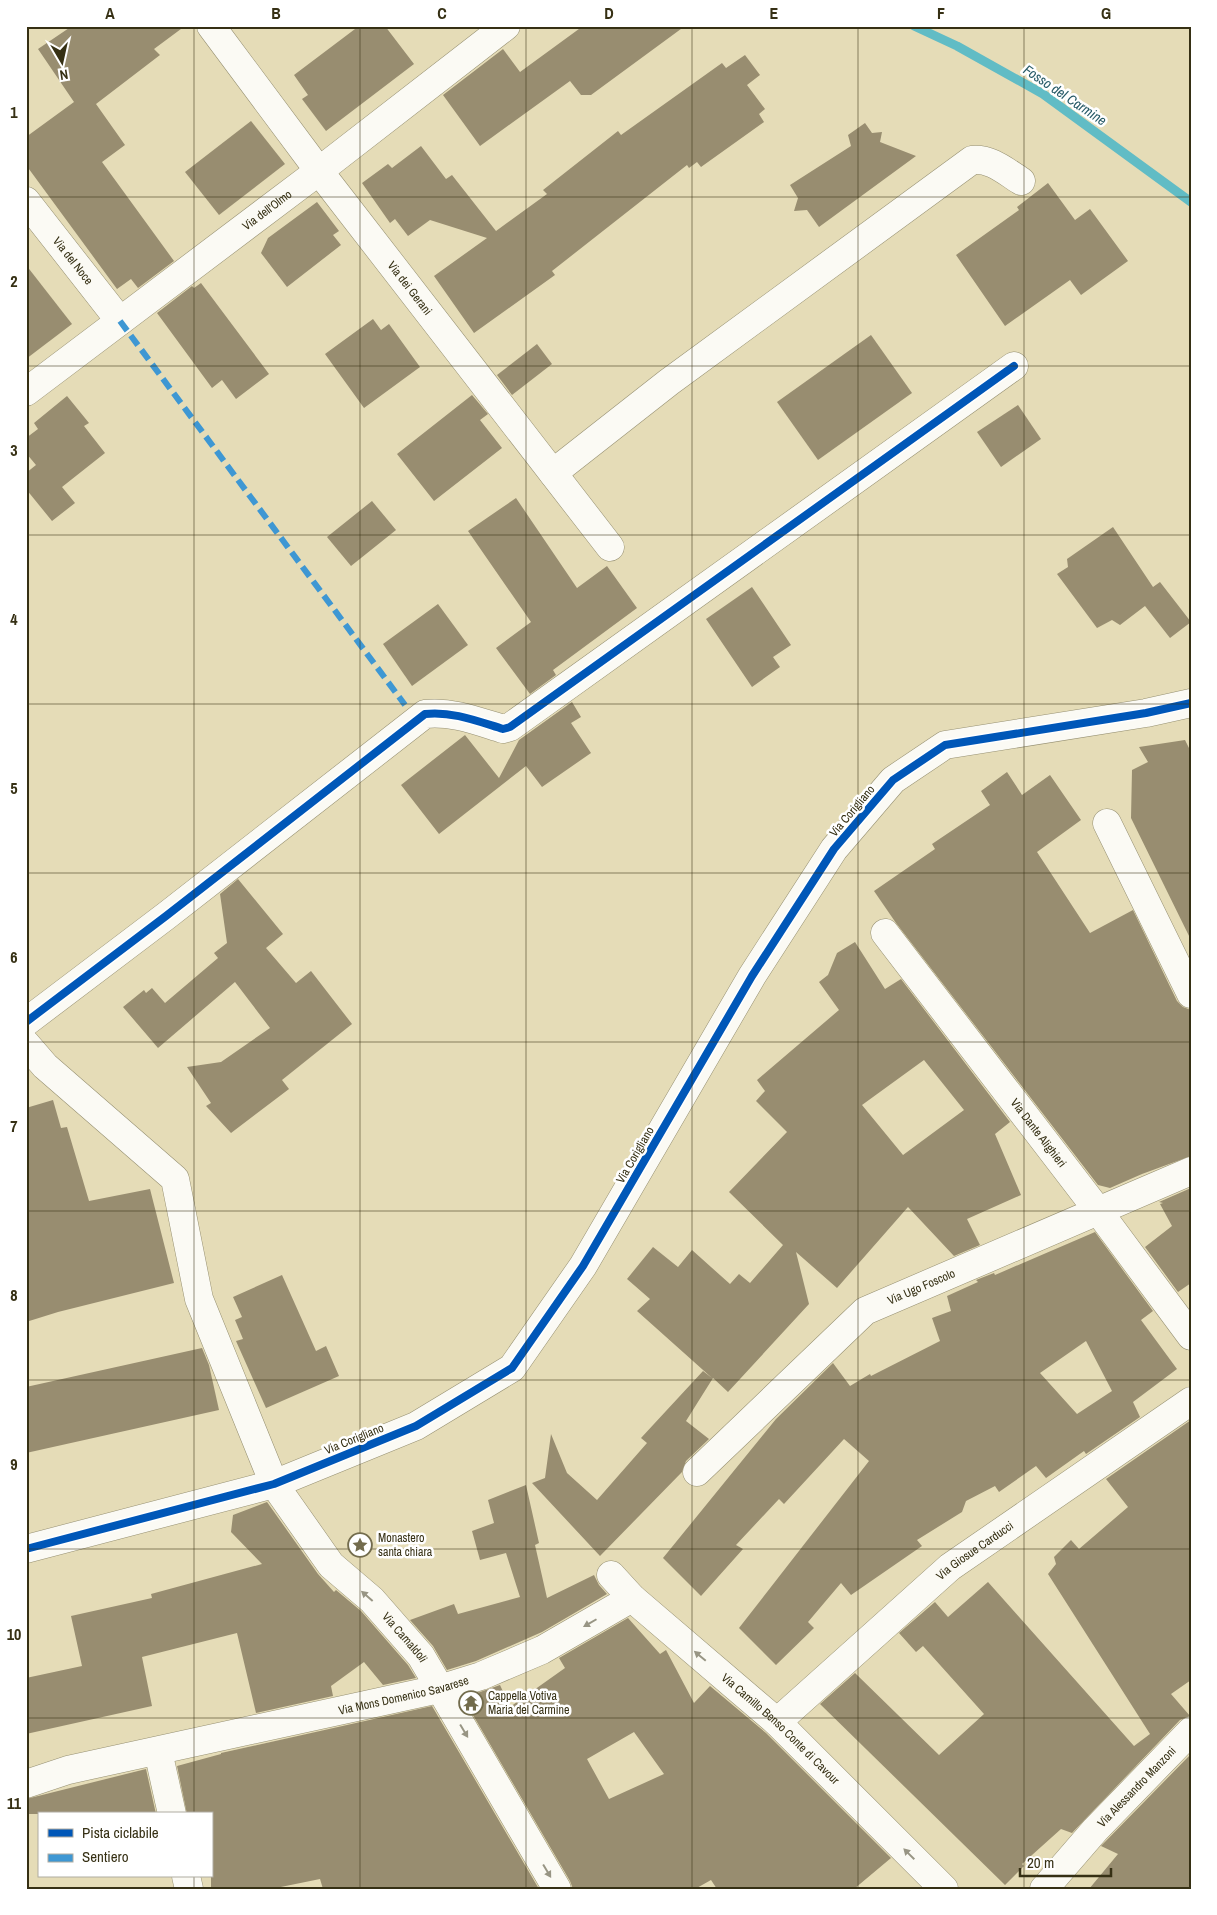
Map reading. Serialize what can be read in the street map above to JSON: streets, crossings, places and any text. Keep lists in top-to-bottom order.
{
  "streets": {
    "street": [
      "Via dell'Olmo",
      "Via del Noce",
      "Via dei Gerani",
      "Via Corigliano",
      "Via Dante Alighieri",
      "Via Ugo Foscolo",
      "Via Giosue Carducci",
      "Via Camaldoli",
      "Via Mons Domenico Savarese",
      "Via Camillo Benso Conte di Cavour",
      "Via Alessandro Manzoni"
    ]
  },
  "crossings": [
    ["Via dell'Olmo", "Via del Noce"],
    ["Via dell'Olmo", "Via dei Gerani"],
    ["Via Corigliano", "Via Camaldoli"],
    ["Via Dante Alighieri", "Via Ugo Foscolo"],
    ["Via Giosue Carducci", "Via Camillo Benso Conte di Cavour"],
    ["Via Camaldoli", "Via Mons Domenico Savarese"],
    ["Via Mons Domenico Savarese", "Via Camillo Benso Conte di Cavour"]
  ],
  "one_way": ["Via Camillo Benso Conte di Cavour"],
  "water": ["Fosso del Carmine"],
  "places": {
    "place": ["Monastero santa chiara"],
    "temple": ["Cappella Votiva Maria del Carmine"]
  },
  "legend": ["Pista ciclabile", "Sentiero"],
  "scale_bar": "20 m",
  "north": "bottom",
  "grid": {
    "columns": [
      "A",
      "B",
      "C",
      "D",
      "E",
      "F",
      "G"
    ],
    "rows": [
      "1",
      "2",
      "3",
      "4",
      "5",
      "6",
      "7",
      "8",
      "9",
      "10",
      "11"
    ]
  }
}
